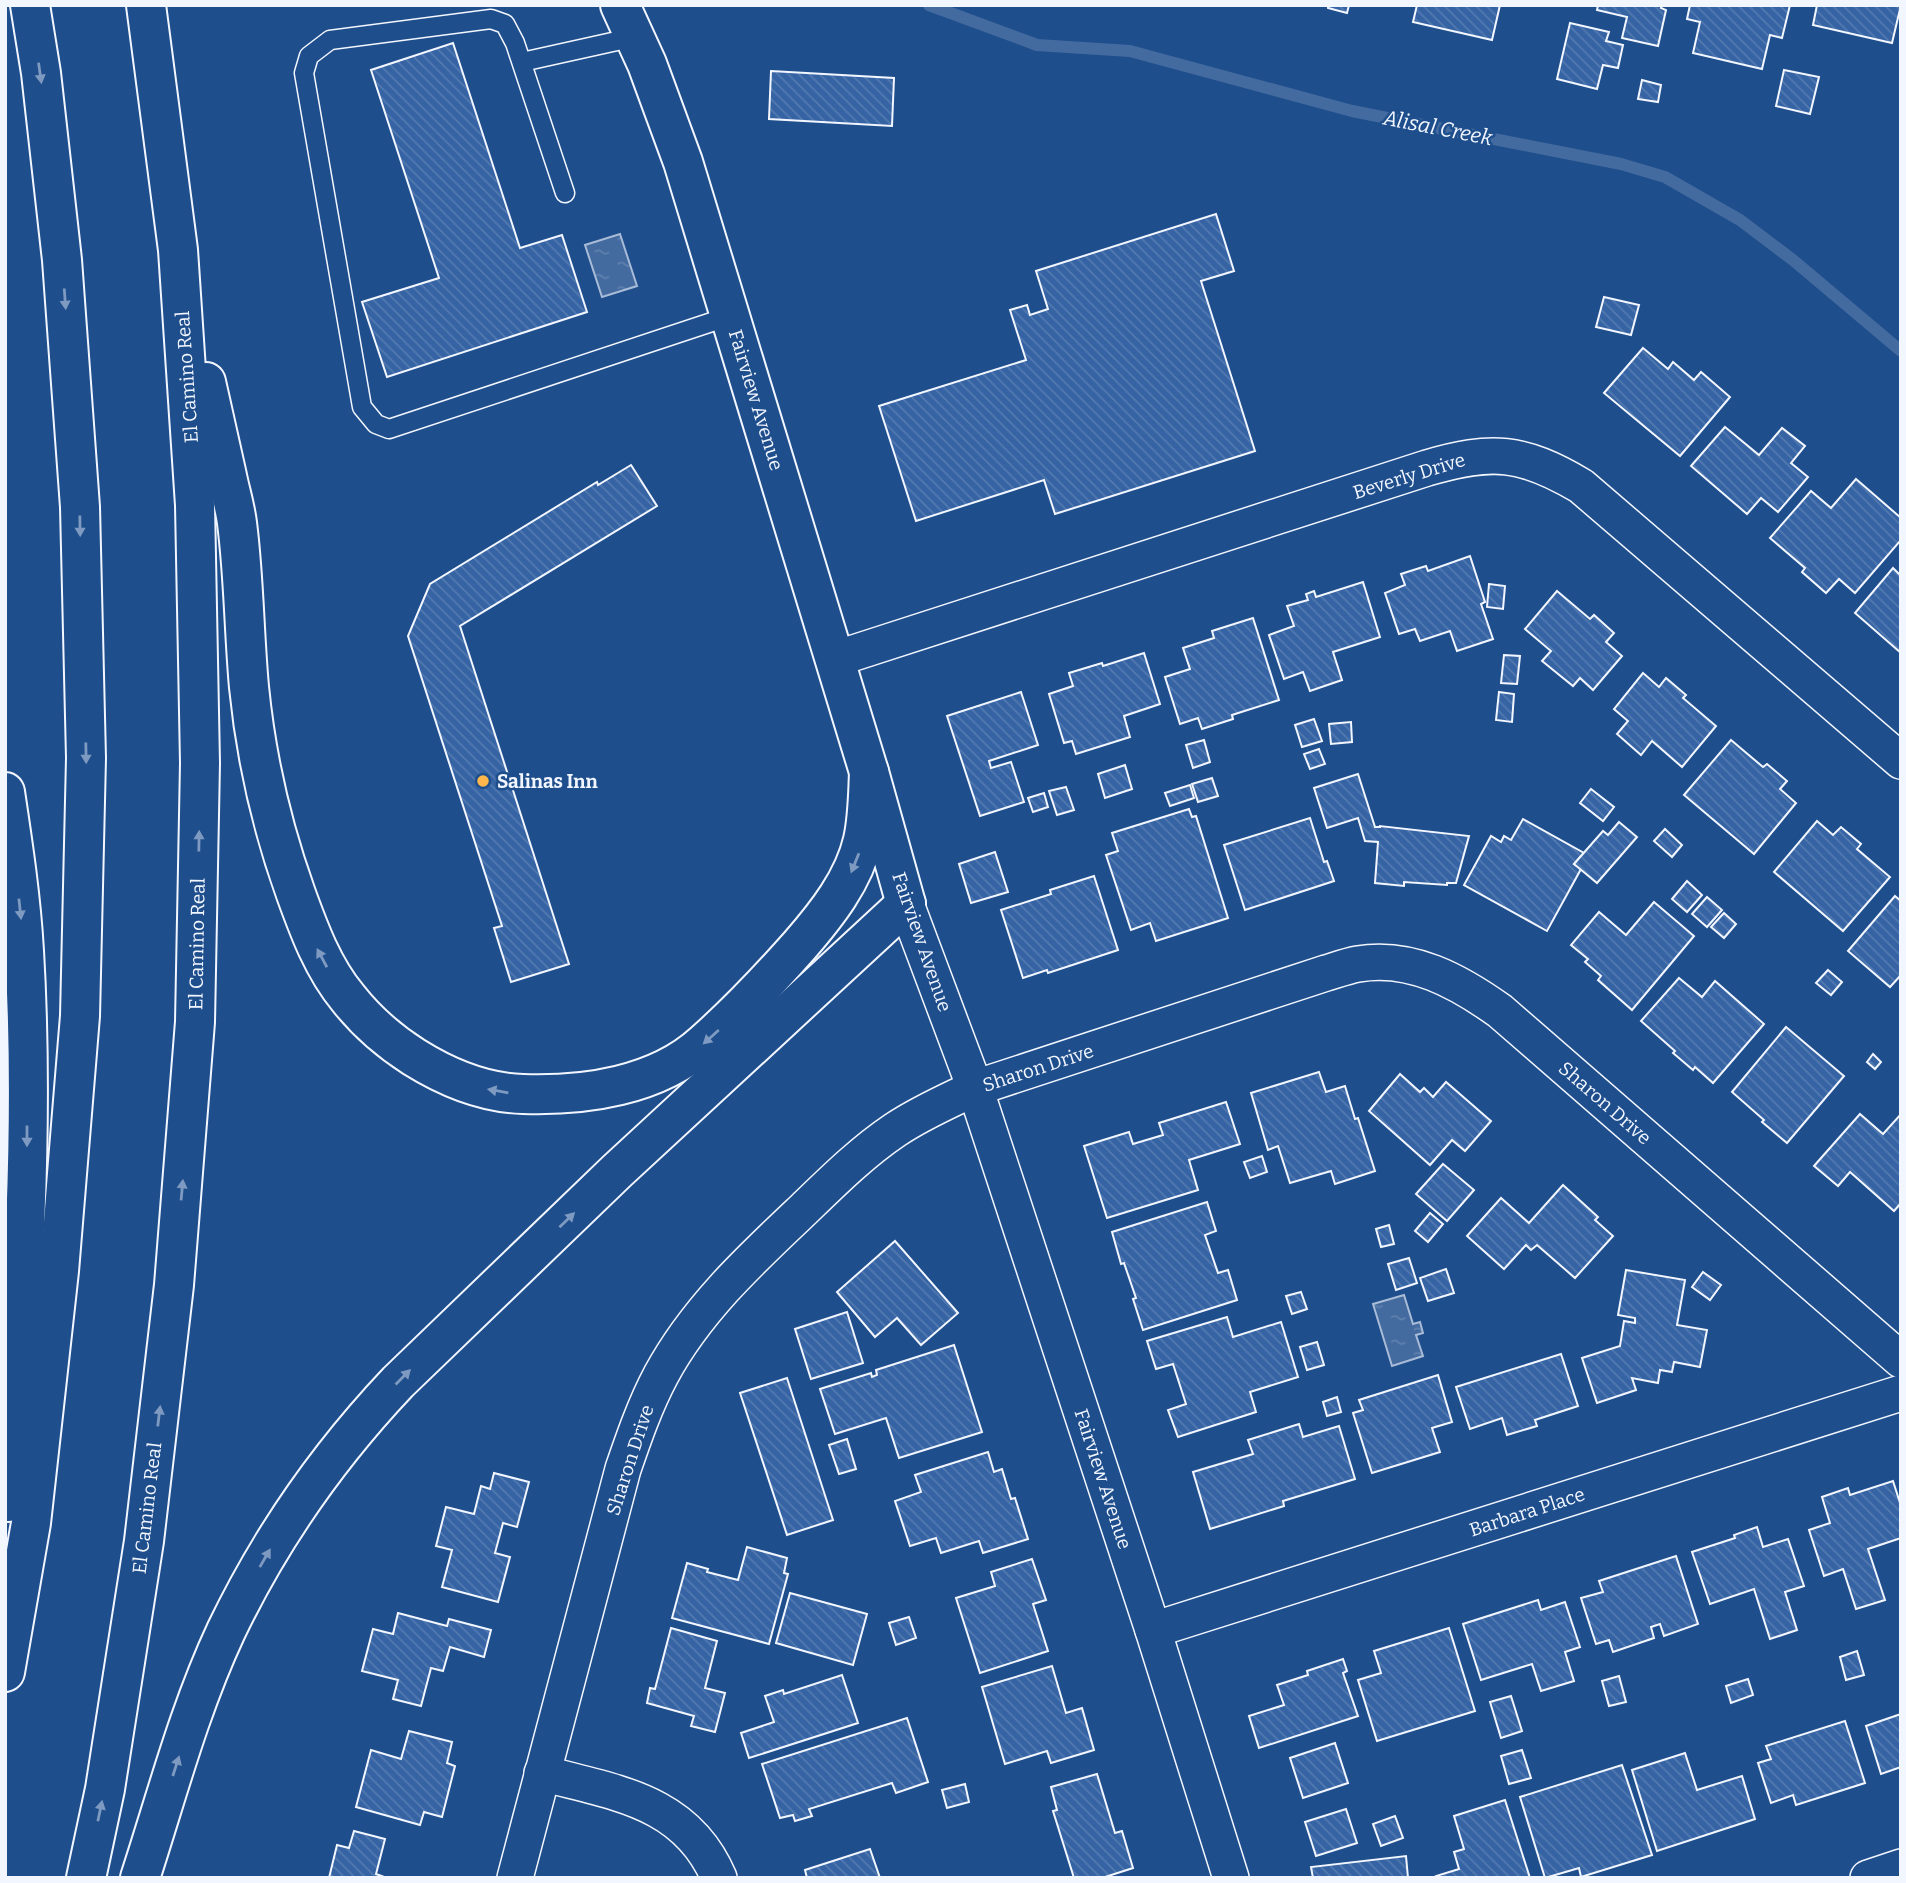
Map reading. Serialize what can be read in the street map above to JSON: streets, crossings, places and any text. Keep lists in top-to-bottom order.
{
  "streets": {
    "highway": ["El Camino Real", "Fairview Avenue"],
    "street": ["Beverly Drive", "Sharon Drive", "Barbara Place"]
  },
  "crossings": [
    ["Fairview Avenue", "Beverly Drive"],
    ["Fairview Avenue", "Sharon Drive"],
    ["Fairview Avenue", "Barbara Place"]
  ],
  "water": ["Alisal Creek"],
  "places": ["Salinas Inn"]
}
